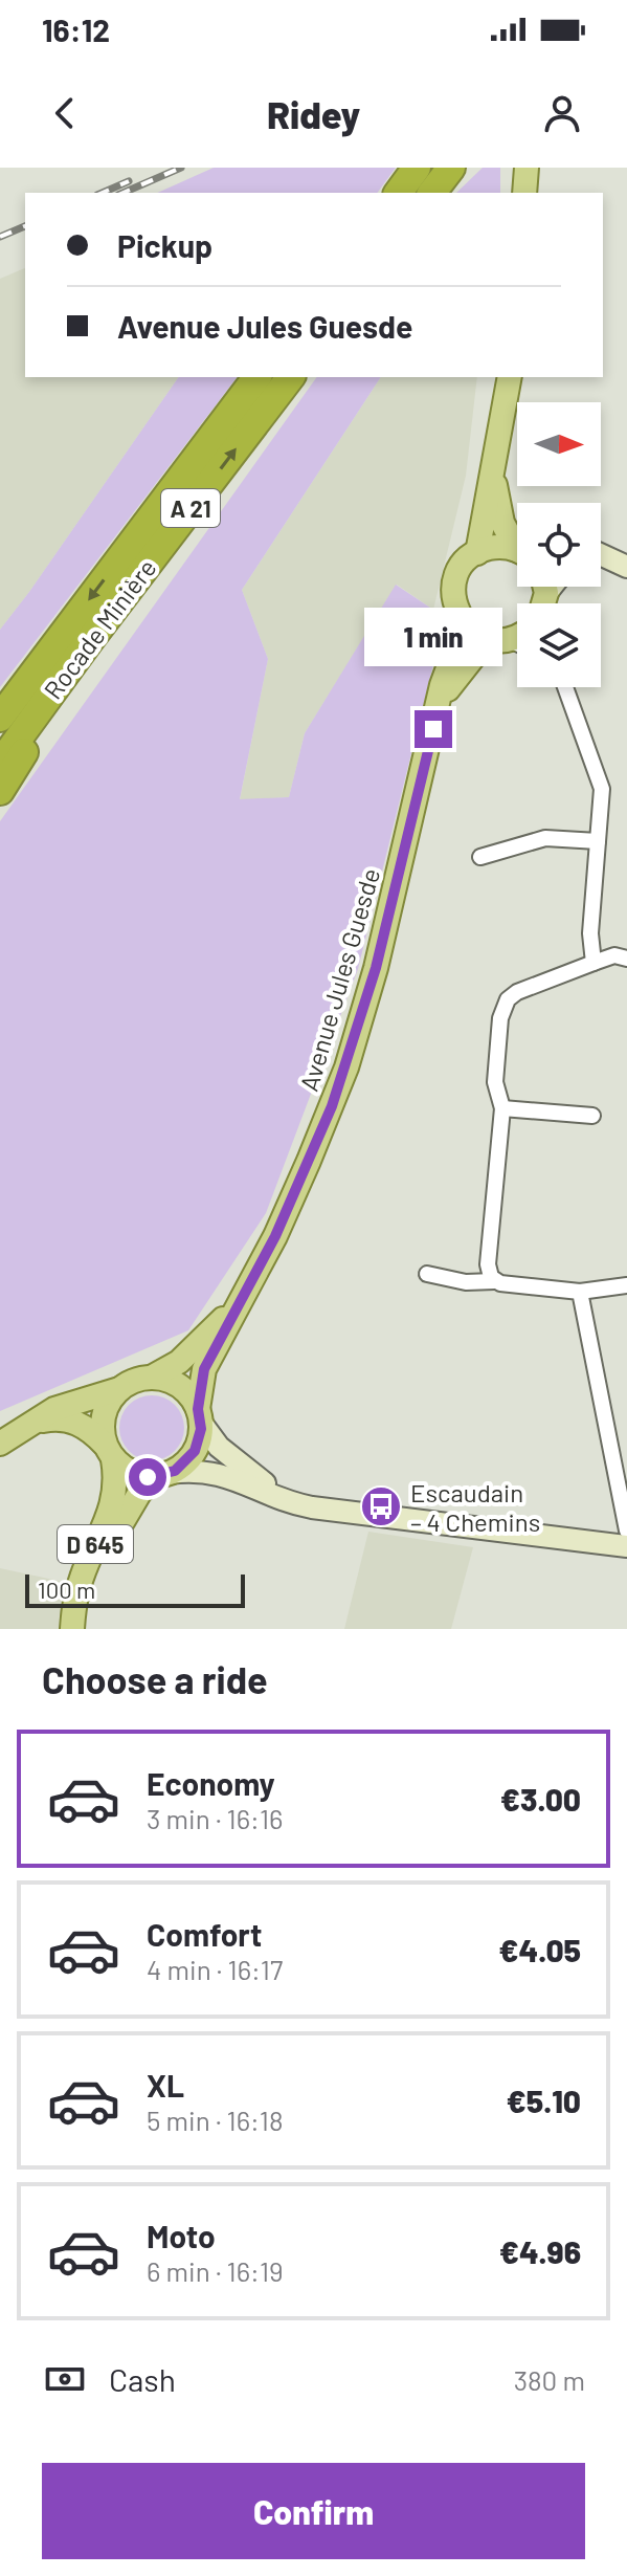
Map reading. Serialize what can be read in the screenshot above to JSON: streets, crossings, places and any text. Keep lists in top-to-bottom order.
{
  "streets": {
    "highway": ["A 21", "Rocade Minière"],
    "main road": ["Avenue Jules Guesde", "D 645"]
  },
  "crossings": [
    ["Avenue Jules Guesde", "D 645"]
  ],
  "places": {
    "bus stop": ["Escaudain – 4 Chemins"]
  },
  "scale_bar": "100 m",
  "north": "right",
  "page": {
    "status": "16:12",
    "header": "Ridey",
    "banner": ["Pickup", "Avenue Jules Guesde"],
    "bubble": "1 min",
    "scale": "100 m",
    "heading": "Choose a ride",
    "list": [
      {
        "name": "Economy",
        "note": "3 min · 16:16",
        "value": "€3.00"
      },
      {
        "name": "Comfort",
        "note": "4 min · 16:17",
        "value": "€4.05"
      },
      {
        "name": "XL",
        "note": "5 min · 16:18",
        "value": "€5.10"
      },
      {
        "name": "Moto",
        "note": "6 min · 16:19",
        "value": "€4.96"
      }
    ],
    "pay": ["Cash", "380 m"],
    "buttons": "Confirm"
  }
}
